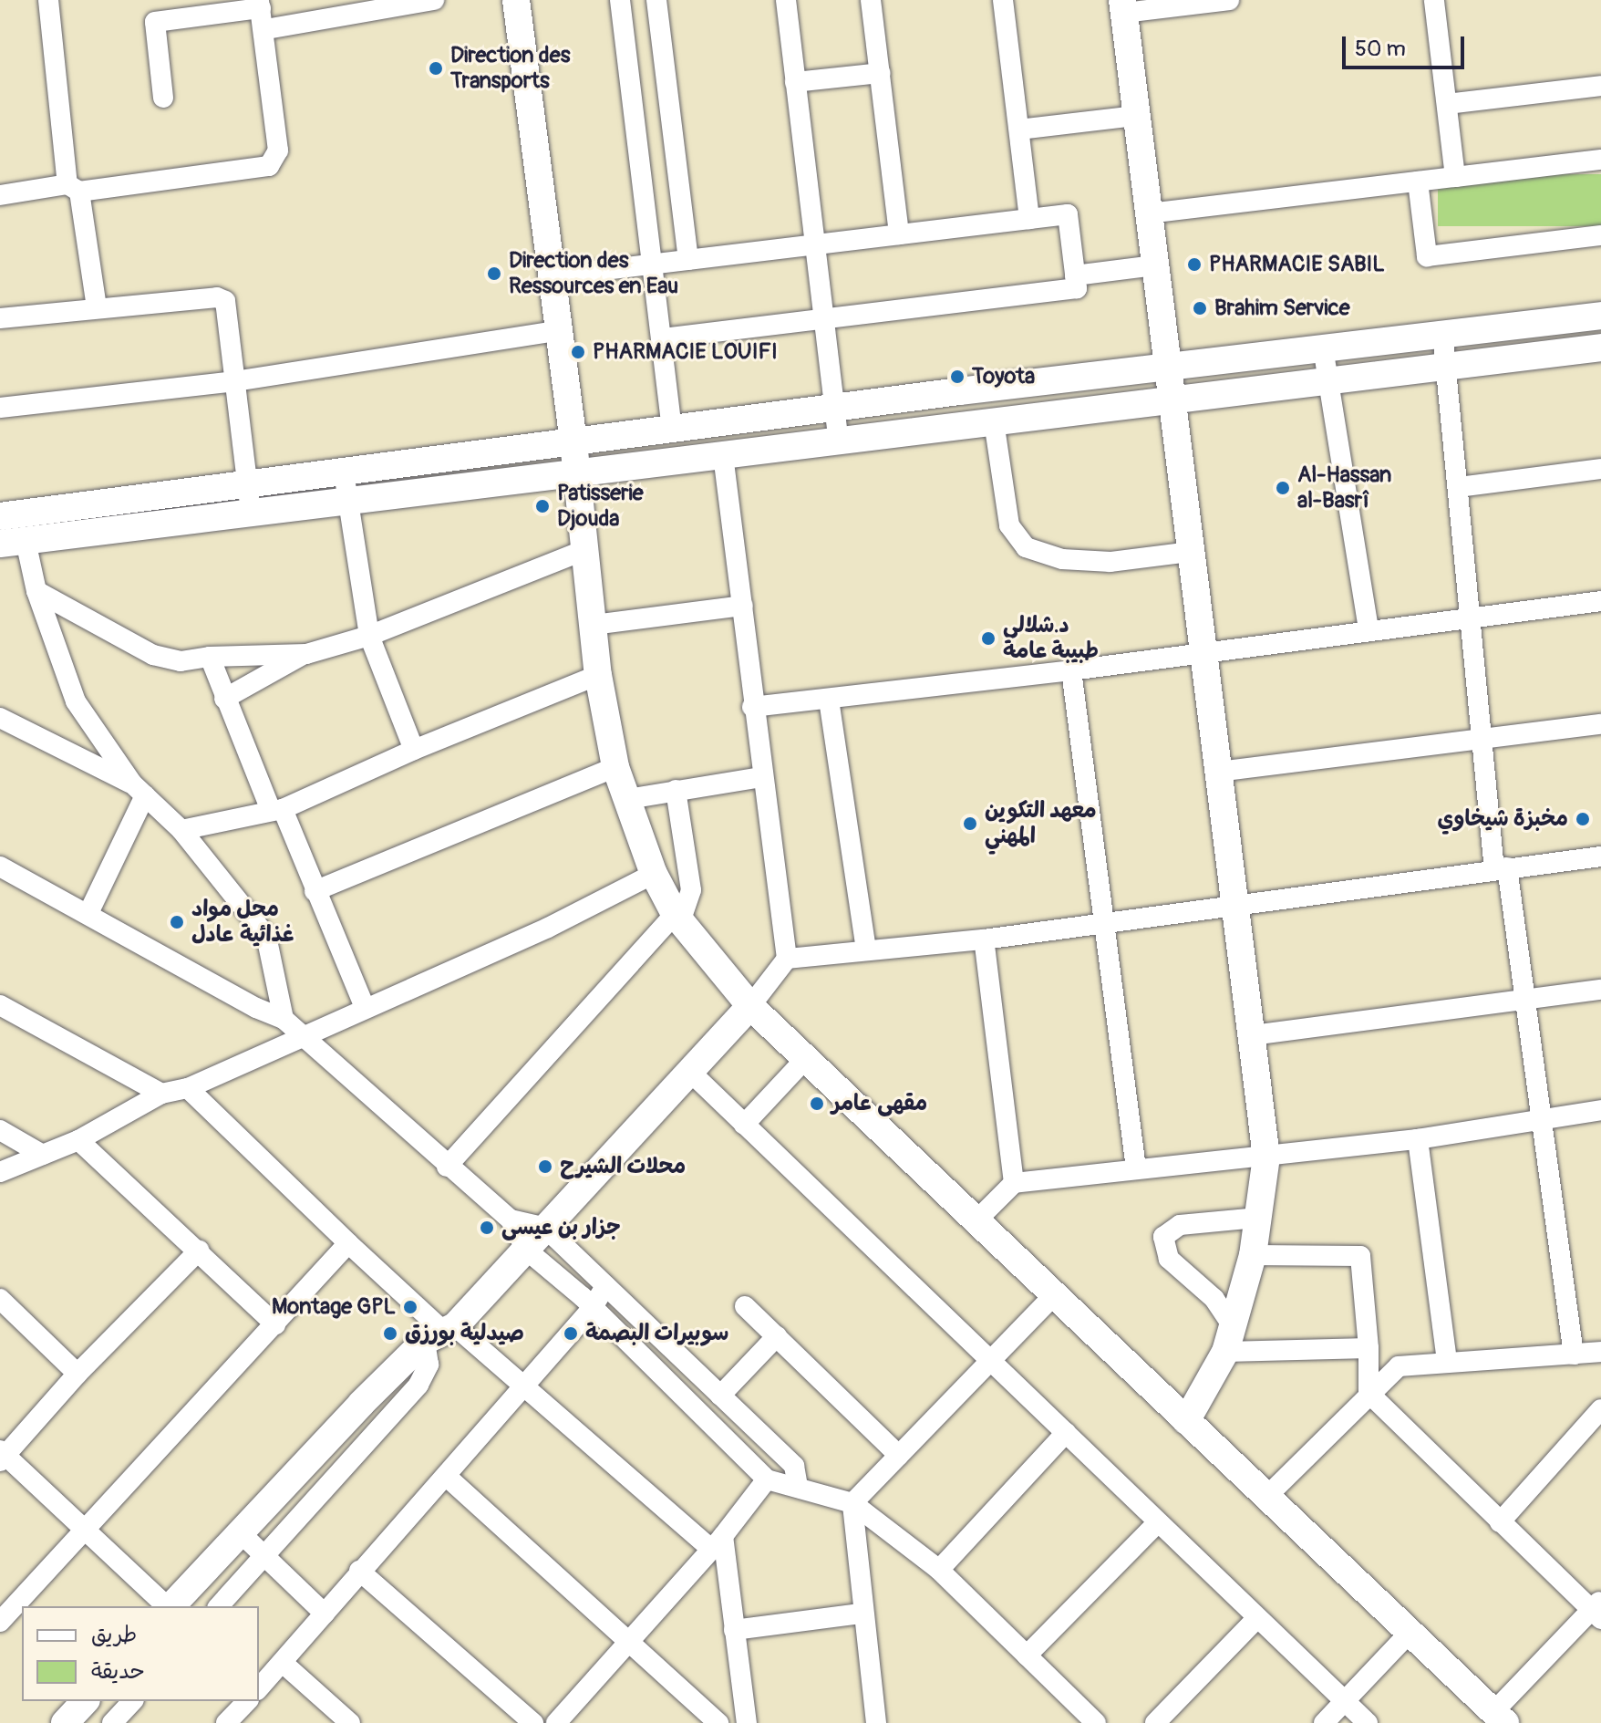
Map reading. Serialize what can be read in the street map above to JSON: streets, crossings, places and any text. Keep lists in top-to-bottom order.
{
  "places": [
    "Direction des Transports",
    "PHARMACIE SABIL",
    "Direction des Ressources en Eau",
    "Brahim Service",
    "PHARMACIE LOUIFI",
    "Toyota",
    "Al-Hassan al-Basrî",
    "Patisserie Djouda",
    "د.شلالي طبيبة عامة",
    "مخبزة شيخاوي",
    "معهد التكوين المهني",
    "محل مواد غذائية عادل",
    "مقهى عامر",
    "محلات الشيرح",
    "جزار بن عيسى",
    "Montage GPL",
    "صيدلية بورزق",
    "سوبيرات البصمة"
  ],
  "legend": ["طريق", "حديقة"],
  "scale_bar": "50 m"
}
